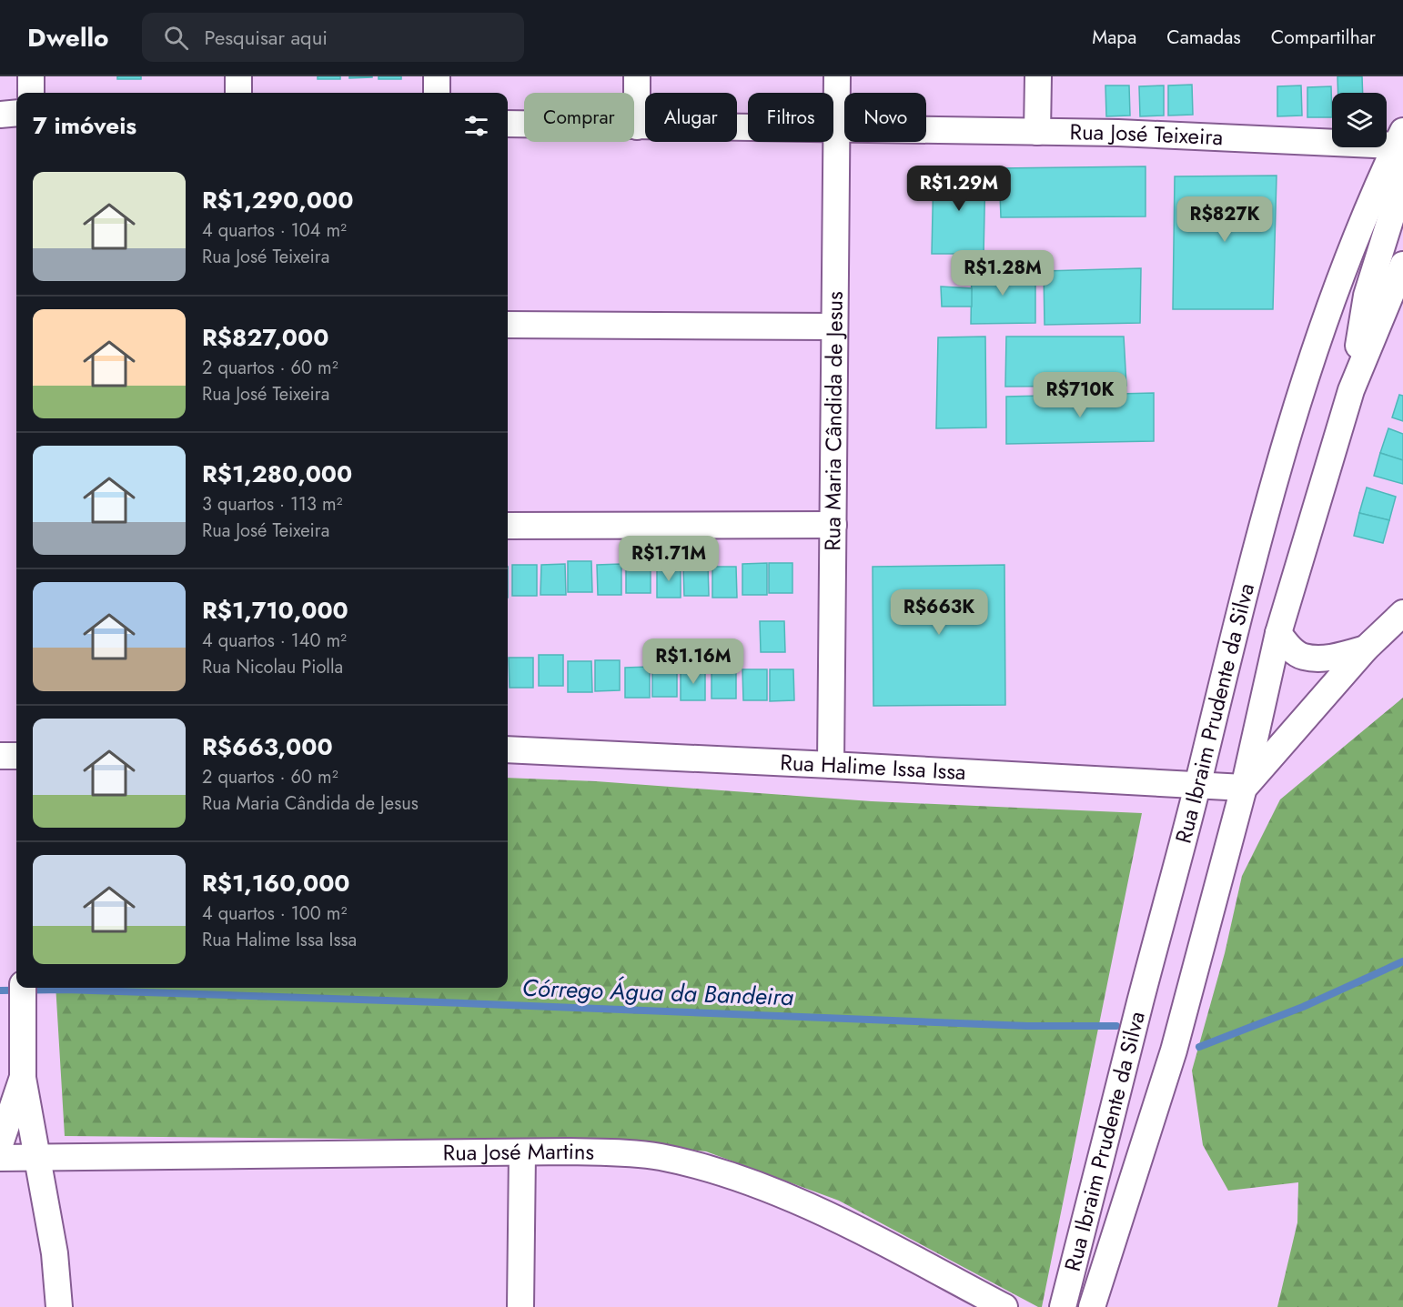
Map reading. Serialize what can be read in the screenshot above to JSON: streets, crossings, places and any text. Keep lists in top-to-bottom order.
{
  "streets": {
    "street": [
      "Rua José Teixeira",
      "Rua Maria Cândida de Jesus",
      "Rua Ibraim Prudente da Silva",
      "Rua Halime Issa Issa",
      "Rua José Martins"
    ]
  },
  "crossings": [
    ["Rua José Teixeira", "Rua Maria Cândida de Jesus"],
    ["Rua José Teixeira", "Rua Ibraim Prudente da Silva"],
    ["Rua Maria Cândida de Jesus", "Rua Halime Issa Issa"],
    ["Rua Ibraim Prudente da Silva", "Rua Halime Issa Issa"]
  ],
  "water": ["Córrego Água da Bandeira"],
  "page": {
    "header": "Dwello",
    "search": "Pesquisar aqui",
    "nav": ["Mapa", "Camadas", "Compartilhar"],
    "chip": [
      "Comprar",
      "Alugar",
      "Filtros",
      "Novo"
    ],
    "heading": "7 imóveis",
    "list": [
      {
        "name": "R$1,290,000",
        "note": "4 quartos · 104 m² · Rua José Teixeira"
      },
      {
        "name": "R$827,000",
        "note": "2 quartos · 60 m² · Rua José Teixeira"
      },
      {
        "name": "R$1,280,000",
        "note": "3 quartos · 113 m² · Rua José Teixeira"
      },
      {
        "name": "R$1,710,000",
        "note": "4 quartos · 140 m² · Rua Nicolau Piolla"
      },
      {
        "name": "R$663,000",
        "note": "2 quartos · 60 m² · Rua Maria Cândida de Jesus"
      },
      {
        "name": "R$1,160,000",
        "note": "4 quartos · 100 m² · Rua Halime Issa Issa"
      }
    ],
    "price": [
      "R$1.29M",
      "R$827K",
      "R$1.28M",
      "R$710K",
      "R$1.71M",
      "R$663K",
      "R$1.16M"
    ]
  }
}
